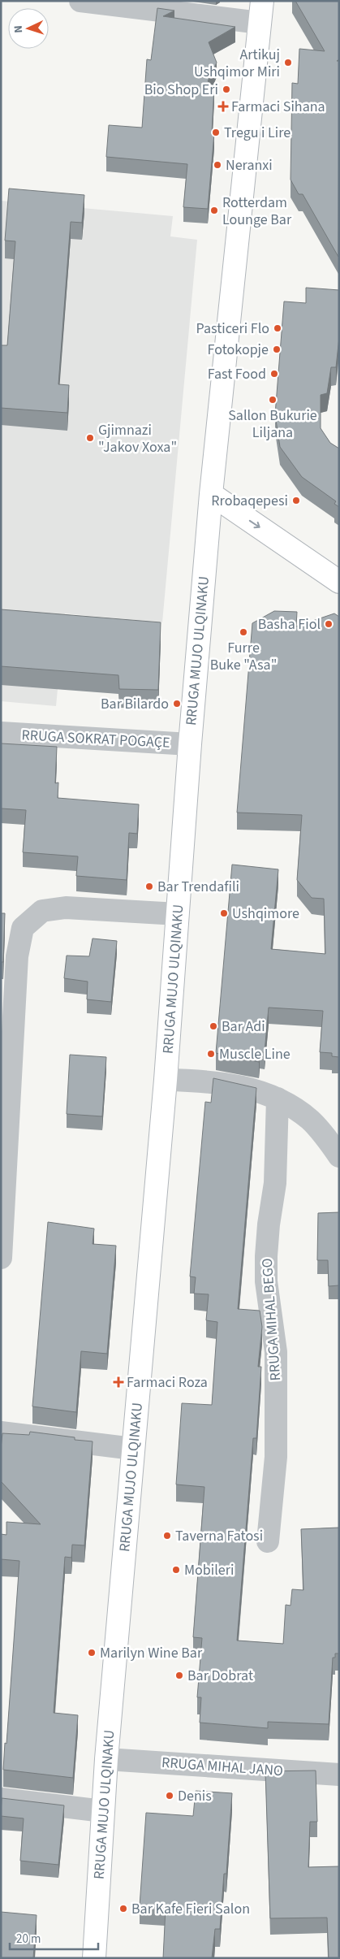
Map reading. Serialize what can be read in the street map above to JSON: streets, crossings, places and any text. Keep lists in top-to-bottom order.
{
  "streets": {
    "main road": ["RRUGA MUJO ULQINAKU"],
    "street": ["RRUGA SOKRAT POGAÇE", "RRUGA MIHAL BEGO", "RRUGA MIHAL JANO"]
  },
  "crossings": [
    ["RRUGA MUJO ULQINAKU", "RRUGA SOKRAT POGAÇE"],
    ["RRUGA MUJO ULQINAKU", "RRUGA MIHAL JANO"]
  ],
  "places": {
    "other": [
      "Artikuj Ushqimor Miri",
      "Bio Shop Eri",
      "Tregu i Lire",
      "Neranxi",
      "Rotterdam Lounge Bar",
      "Pasticeri Flo",
      "Fotokopje",
      "Fast Food",
      "Sallon Bukurie Liljana",
      "Gjimnazi \"Jakov Xoxa\"",
      "Rrobaqepesi",
      "Basha Fiol",
      "Furre Buke \"Asa\"",
      "Bar Bilardo",
      "Bar Trendafili",
      "Ushqimore",
      "Bar Adi",
      "Muscle Line",
      "Taverna Fatosi",
      "Mobileri",
      "Marilyn Wine Bar",
      "Bar Dobrat",
      "Denis",
      "Bar Kafe Fieri Salon"
    ],
    "health": ["Farmaci Sihana", "Farmaci Roza"]
  },
  "scale_bar": "20 m",
  "north": "left"
}
